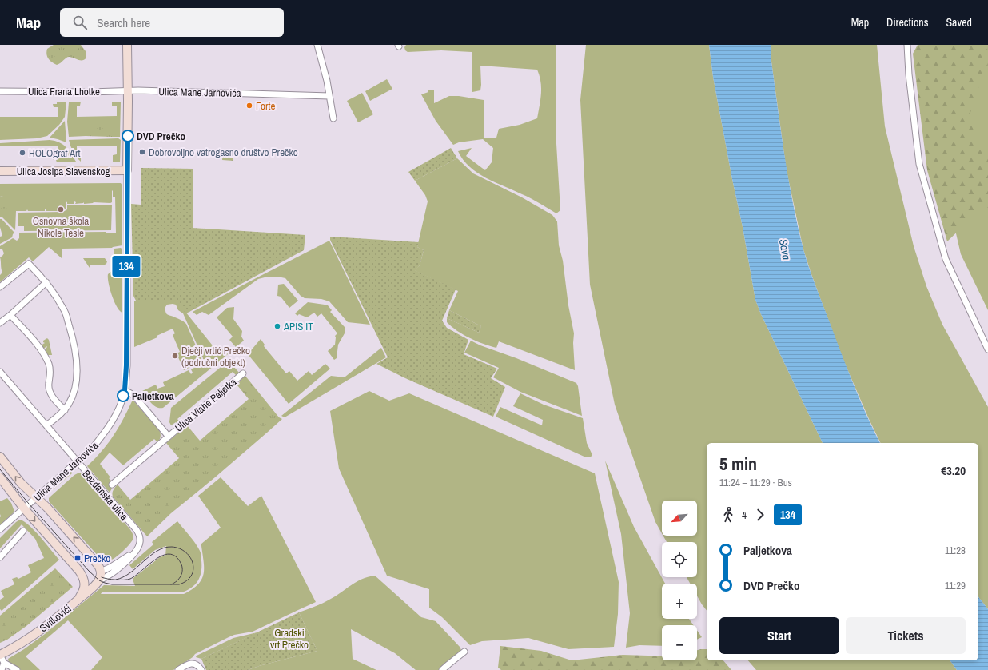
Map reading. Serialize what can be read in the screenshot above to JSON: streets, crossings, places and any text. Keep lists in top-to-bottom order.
{
  "streets": {
    "street": [
      "Ulica Frana Lhotke",
      "Ulica Mane Jarnovića",
      "Ulica Josipa Slavenskog",
      "Ulica Vlahe Paljetka",
      "Bezdanska ulica",
      "Svilkovići"
    ]
  },
  "crossings": [
    ["Ulica Frana Lhotke", "Ulica Mane Jarnovića"],
    ["Ulica Mane Jarnovića", "Ulica Josipa Slavenskog"],
    ["Ulica Mane Jarnovića", "Ulica Vlahe Paljetka"],
    ["Ulica Mane Jarnovića", "Bezdanska ulica"],
    ["Bezdanska ulica", "Svilkovići"]
  ],
  "water": ["Sava"],
  "parks": ["Gradski vrt Prečko"],
  "places": {
    "other": [
      "Forte",
      "DVD Prečko",
      "Dobrovoljno vatrogasno društvo Prečko",
      "HOLOgraf Art",
      "Osnovna škola Nikole Tesle",
      "APIS IT",
      "Dječji vrtić Prečko (područni objekt)",
      "Paljetkova"
    ],
    "transit": ["Prečko"]
  },
  "lines": ["bus line 134"],
  "north": "bottom left",
  "page": {
    "header": "Map",
    "search": "Search here",
    "nav": ["Map", "Directions", "Saved"],
    "on_map": "134",
    "heading": ["5 min", "11:24 – 11:29 · Bus", "€3.20"],
    "legs": ["4", "134"],
    "map_buttons": ["+", "−"],
    "list": [
      {
        "name": "Paljetkova",
        "value": "11:28"
      },
      {
        "name": "DVD Prečko",
        "value": "11:29"
      }
    ],
    "buttons": ["Start", "Tickets"]
  }
}
